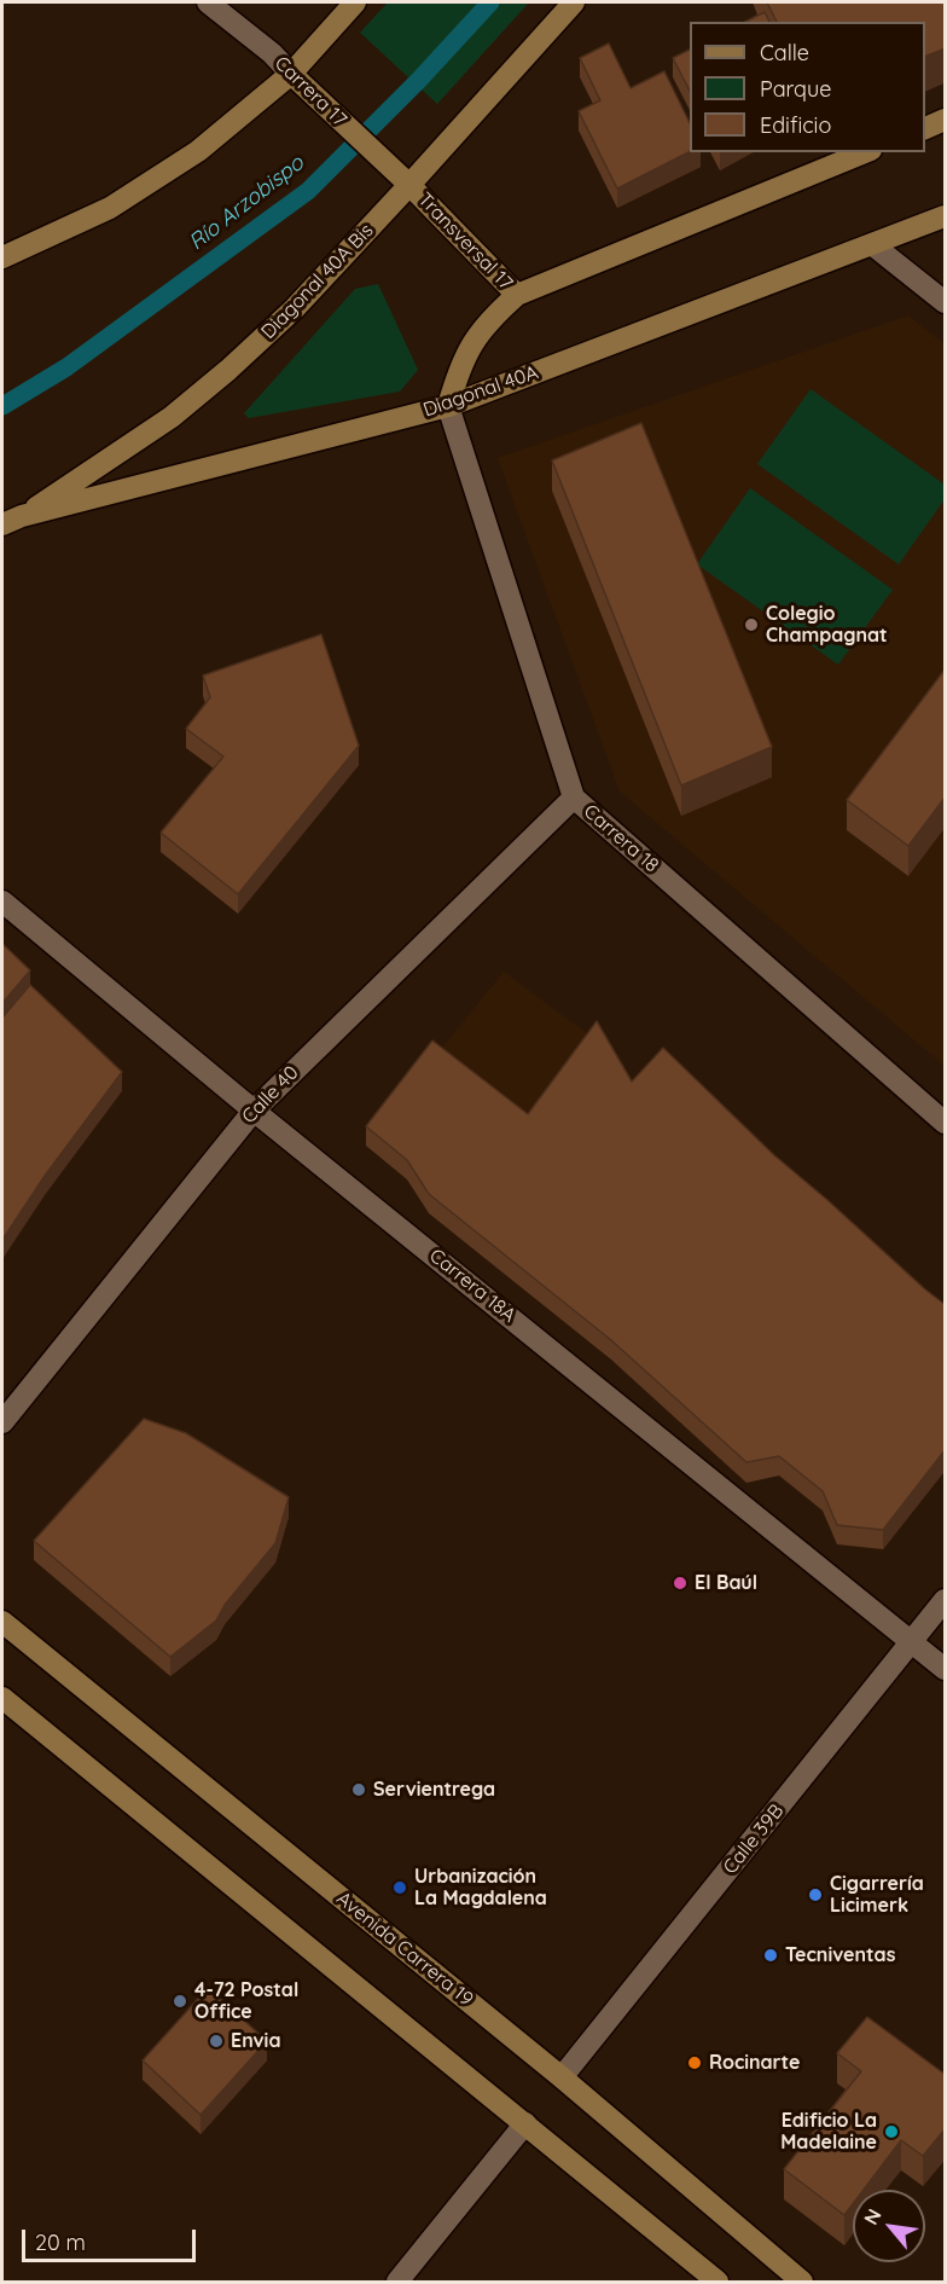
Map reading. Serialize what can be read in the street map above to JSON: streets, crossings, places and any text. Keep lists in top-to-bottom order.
{
  "streets": {
    "street": [
      "Carrera 17",
      "Transversal 17",
      "Diagonal 40A Bis",
      "Diagonal 40A",
      "Carrera 18",
      "Calle 40",
      "Carrera 18A",
      "Calle 39B",
      "Avenida Carrera 19"
    ]
  },
  "crossings": [
    ["Carrera 17", "Transversal 17"],
    ["Carrera 17", "Diagonal 40A Bis"],
    ["Transversal 17", "Diagonal 40A Bis"],
    ["Transversal 17", "Diagonal 40A"],
    ["Transversal 17", "Carrera 18"],
    ["Diagonal 40A Bis", "Diagonal 40A"],
    ["Diagonal 40A", "Carrera 18"],
    ["Carrera 18", "Calle 40"],
    ["Calle 40", "Carrera 18A"],
    ["Carrera 18A", "Calle 39B"],
    ["Calle 39B", "Avenida Carrera 19"]
  ],
  "water": ["Río Arzobispo"],
  "places": [
    "Colegio Champagnat",
    "El Baúl",
    "Servientrega",
    "Urbanización La Magdalena",
    "Cigarrería Licimerk",
    "Tecniventas",
    "4-72 Postal Office",
    "Envia",
    "Rocinarte",
    "Edificio La Madelaine"
  ],
  "legend": ["Calle", "Parque", "Edificio"],
  "scale_bar": "20 m",
  "north": "top left"
}
